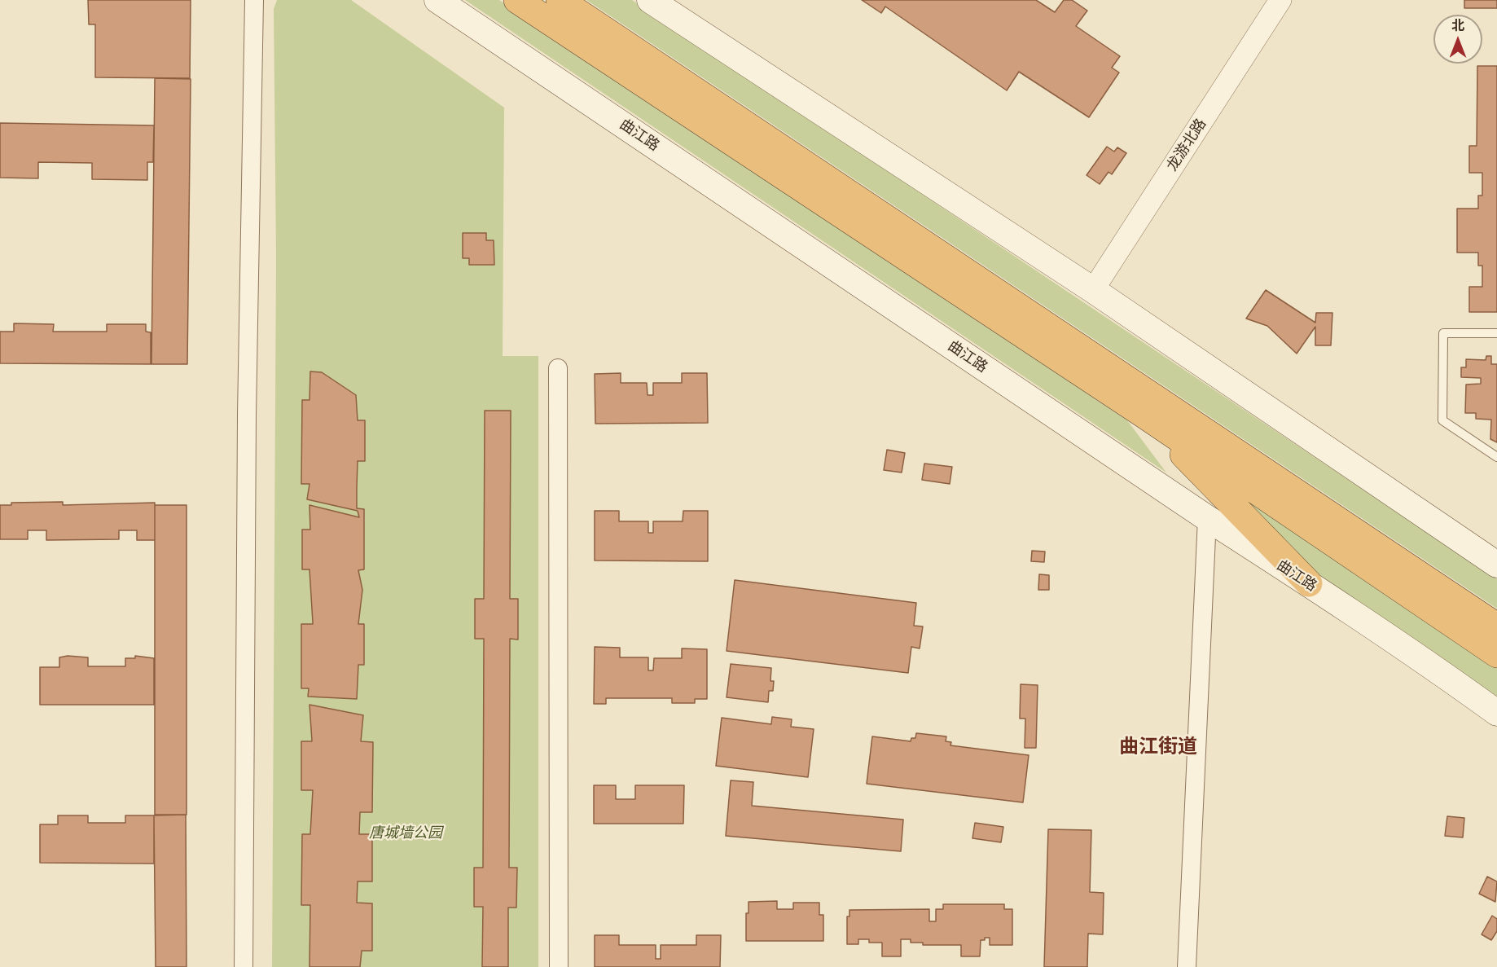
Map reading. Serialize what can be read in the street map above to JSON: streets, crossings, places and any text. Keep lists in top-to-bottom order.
{
  "streets": {
    "main road": ["曲江路"],
    "street": ["龙游北路"]
  },
  "districts": ["曲江街道"],
  "parks": ["唐城墙公园"],
  "north": "top"
}
